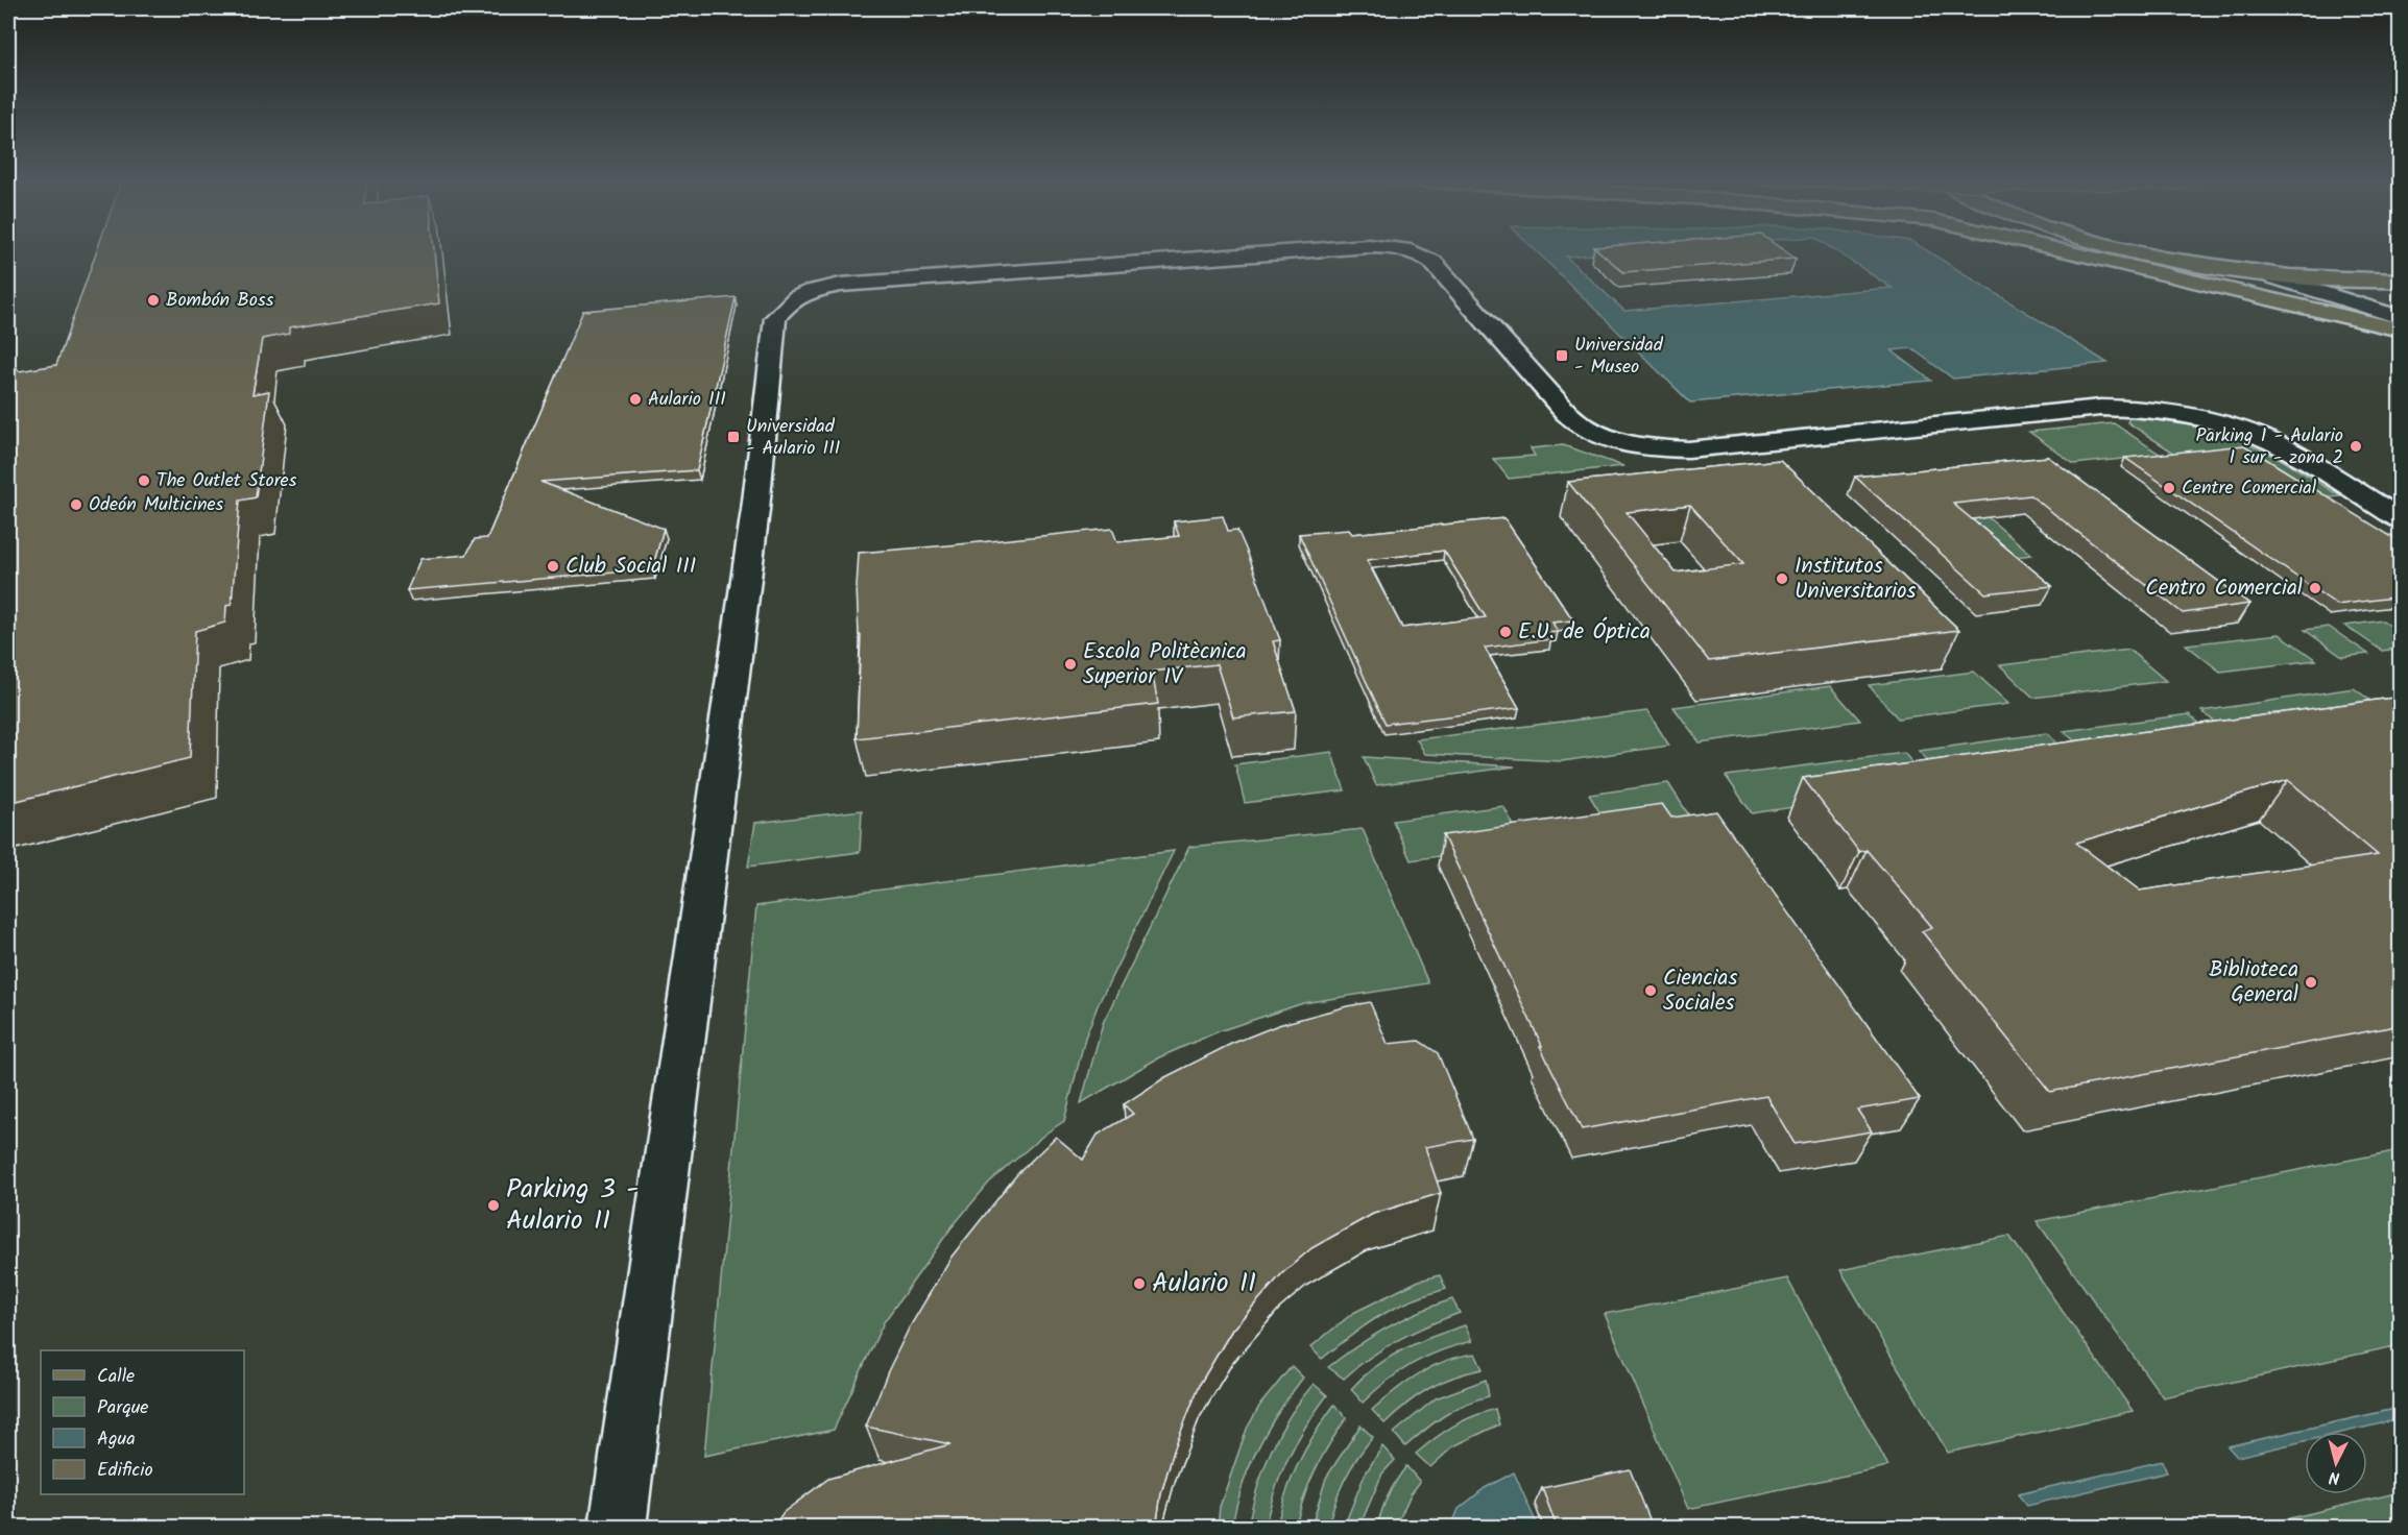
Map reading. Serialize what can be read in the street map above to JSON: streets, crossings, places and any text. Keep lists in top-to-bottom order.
{
  "places": {
    "other": [
      "Bombón Boss",
      "Aulario III",
      "Parking 1 - Aulario I sur - zona 2",
      "The Outlet Stores",
      "Centre Comercial",
      "Odeón Multicines",
      "Club Social III",
      "Institutos Universitarios",
      "Centro Comercial",
      "E.U. de Óptica",
      "Escola Politècnica Superior IV",
      "Biblioteca General",
      "Ciencias Sociales",
      "Parking 3 - Aulario II",
      "Aulario II"
    ],
    "transit": ["Universidad - Museo", "Universidad - Aulario III"]
  },
  "legend": [
    "Calle",
    "Parque",
    "Agua",
    "Edificio"
  ],
  "north": "bottom"
}
